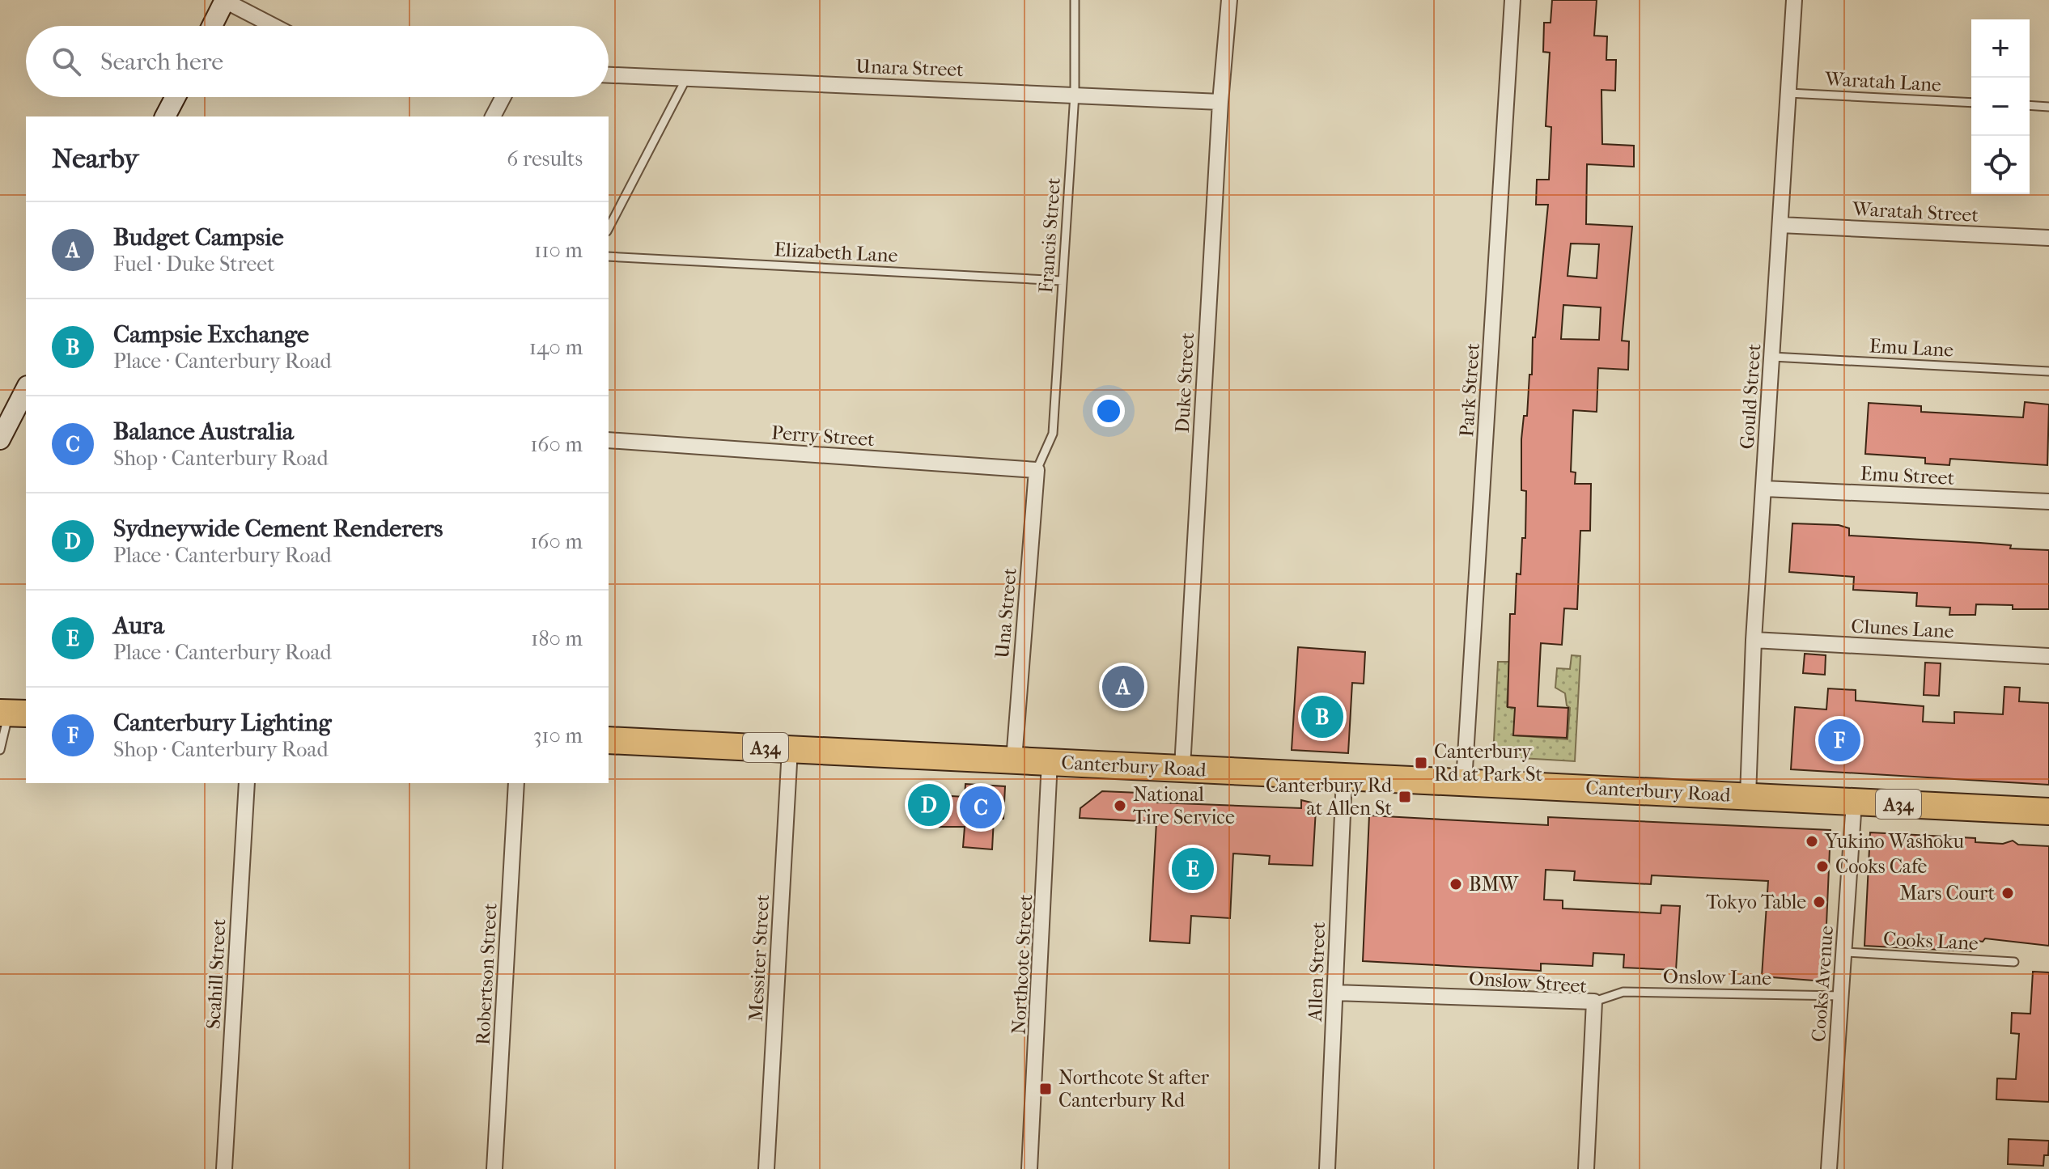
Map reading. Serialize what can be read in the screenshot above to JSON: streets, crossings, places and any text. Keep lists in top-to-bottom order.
{
  "streets": {
    "highway": ["A34", "Canterbury Road"],
    "street": [
      "Unara Street",
      "Waratah Street",
      "Duke Street",
      "Park Street",
      "Gould Street",
      "Perry Street",
      "Emu Street",
      "Una Street",
      "Clunes Lane",
      "Messiter Street",
      "Northcote Street",
      "Allen Street",
      "Scahill Street",
      "Robertson Street",
      "Onslow Street",
      "Cooks Avenue"
    ],
    "lane": [
      "Waratah Lane",
      "Francis Street",
      "Elizabeth Lane",
      "Emu Lane",
      "Cooks Lane",
      "Onslow Lane"
    ]
  },
  "crossings": [
    ["Unara Street", "Francis Street"],
    ["Unara Street", "Duke Street"],
    ["Waratah Lane", "Gould Street"],
    ["Waratah Street", "Gould Street"],
    ["Francis Street", "Elizabeth Lane"],
    ["Francis Street", "Perry Street"],
    ["Francis Street", "Una Street"],
    ["Emu Lane", "Gould Street"],
    ["Duke Street", "Canterbury Road"],
    ["Park Street", "Canterbury Road"],
    ["Gould Street", "Emu Street"],
    ["Gould Street", "Clunes Lane"],
    ["Gould Street", "Canterbury Road"],
    ["Perry Street", "Una Street"],
    ["Una Street", "Canterbury Road"],
    ["Canterbury Road", "Messiter Street"],
    ["Canterbury Road", "Northcote Street"],
    ["Canterbury Road", "Allen Street"],
    ["Canterbury Road", "Cooks Avenue"],
    ["Cooks Lane", "Cooks Avenue"],
    ["Allen Street", "Onslow Street"],
    ["Onslow Lane", "Onslow Street"],
    ["Onslow Lane", "Cooks Avenue"]
  ],
  "places": {
    "transit": ["Canterbury Rd at Park St", "Canterbury Rd at Allen St", "Northcote St after Canterbury Rd"],
    "other": [
      "National Tire Service",
      "Yukino Washoku",
      "Cooks Cafe",
      "BMW",
      "Mars Court",
      "Tokyo Table"
    ]
  },
  "page": {
    "map_buttons": ["+", "−"],
    "search": "Search here",
    "heading": ["Nearby", "6 results"],
    "list": [
      {
        "mark": "A",
        "name": "Budget Campsie",
        "note": "Fuel · Duke Street",
        "value": "110 m"
      },
      {
        "mark": "B",
        "name": "Campsie Exchange",
        "note": "Place · Canterbury Road",
        "value": "140 m"
      },
      {
        "mark": "C",
        "name": "Balance Australia",
        "note": "Shop · Canterbury Road",
        "value": "160 m"
      },
      {
        "mark": "D",
        "name": "Sydneywide Cement Renderers",
        "note": "Place · Canterbury Road",
        "value": "160 m"
      },
      {
        "mark": "E",
        "name": "Aura",
        "note": "Place · Canterbury Road",
        "value": "180 m"
      },
      {
        "mark": "F",
        "name": "Canterbury Lighting",
        "note": "Shop · Canterbury Road",
        "value": "310 m"
      }
    ],
    "pins": [
      "A",
      "B",
      "F",
      "D",
      "C",
      "E"
    ]
  }
}
